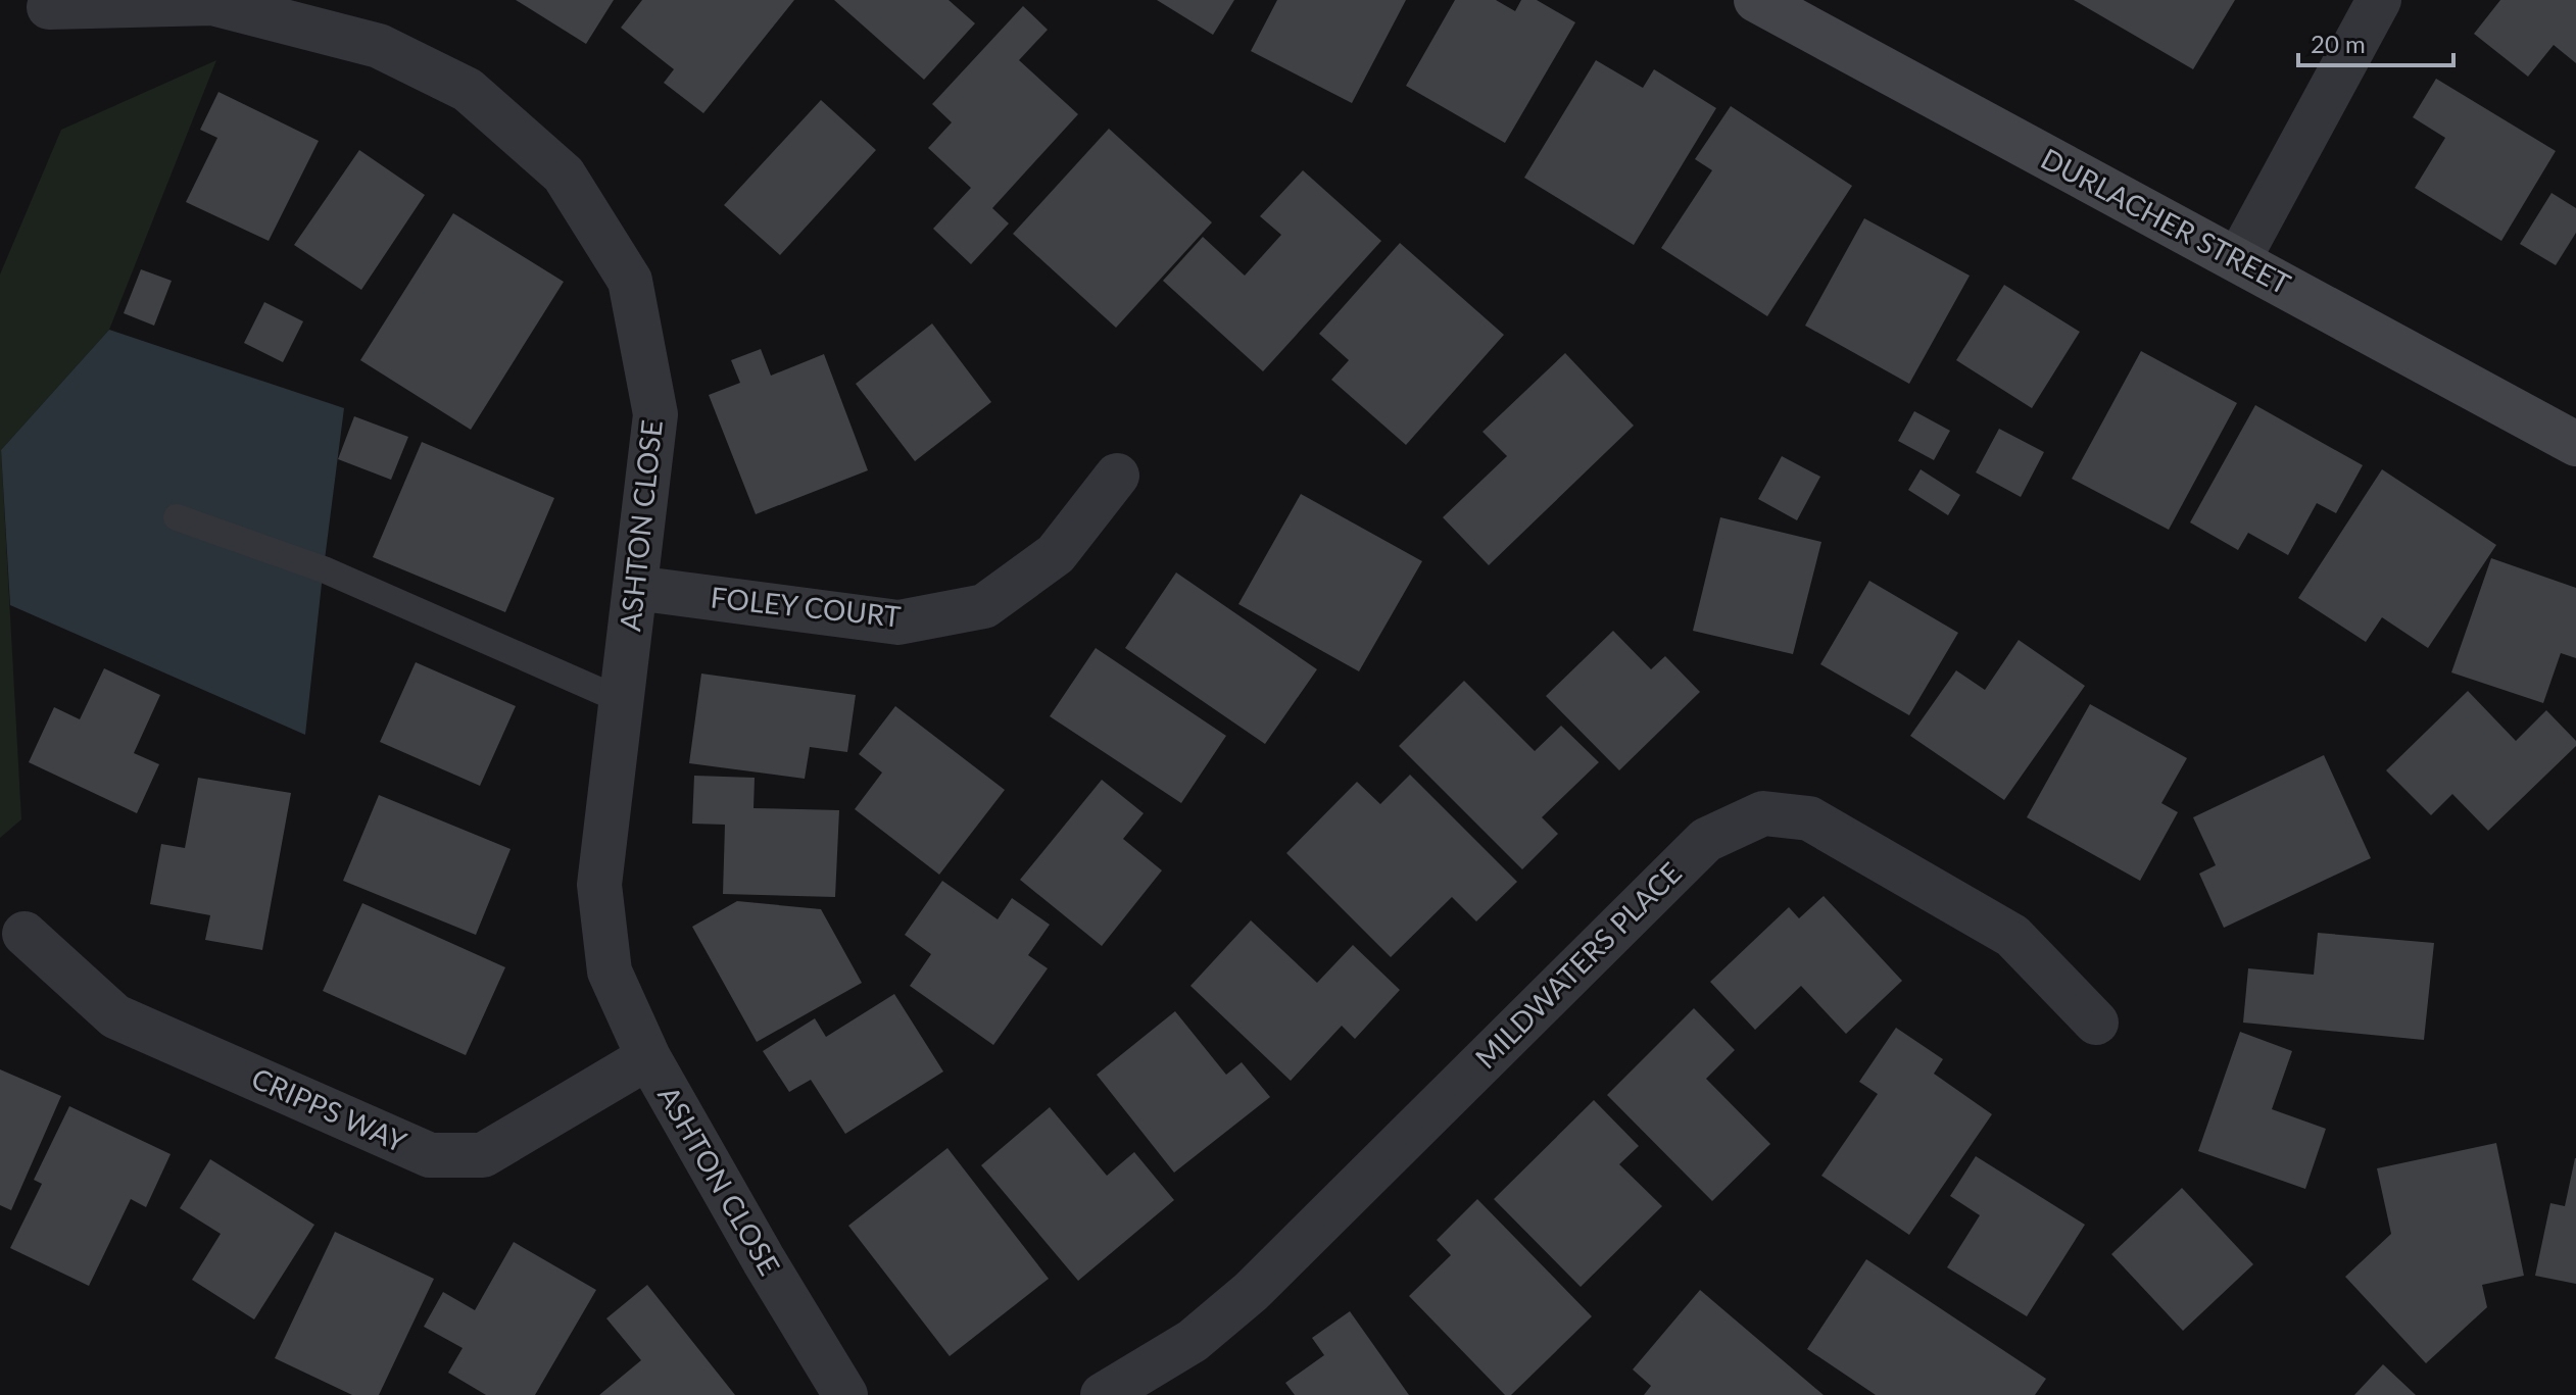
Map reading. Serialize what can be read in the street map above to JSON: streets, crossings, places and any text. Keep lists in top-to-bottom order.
{
  "streets": {
    "street": [
      "DURLACHER STREET",
      "ASHTON CLOSE",
      "FOLEY COURT",
      "MILDWATERS PLACE",
      "CRIPPS WAY"
    ]
  },
  "crossings": [
    ["ASHTON CLOSE", "FOLEY COURT"],
    ["ASHTON CLOSE", "CRIPPS WAY"]
  ],
  "scale_bar": "20 m"
}
